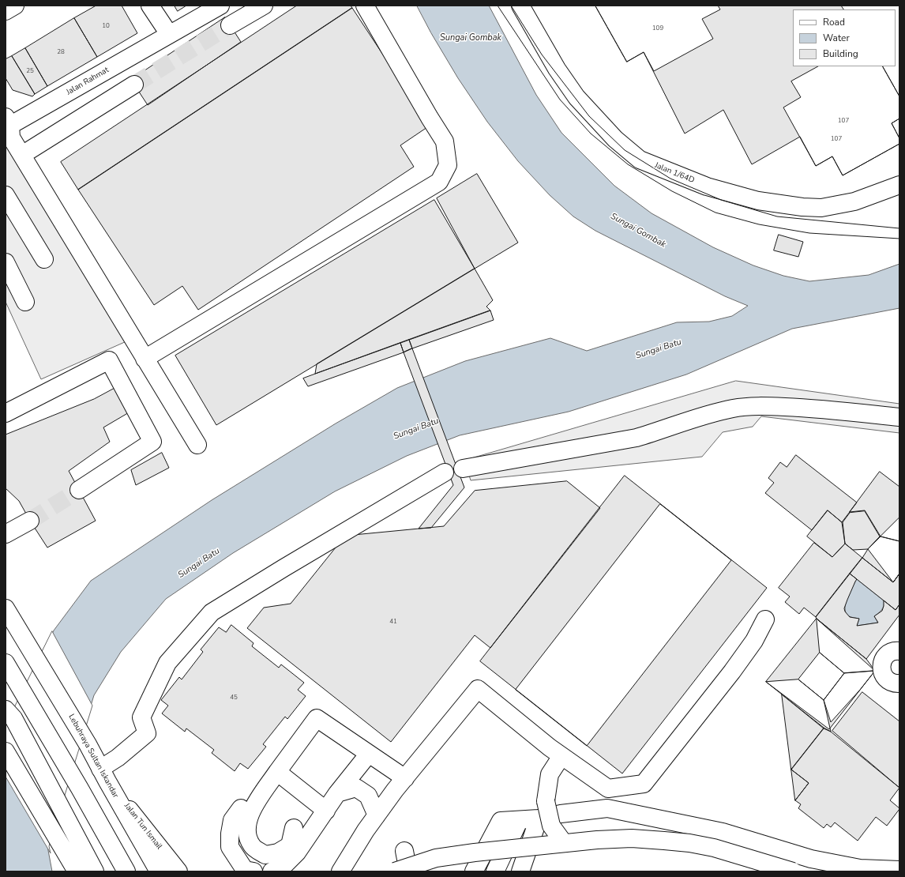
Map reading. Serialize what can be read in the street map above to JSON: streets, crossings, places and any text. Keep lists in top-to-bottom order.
{
  "streets": {
    "main road": [
      "Jalan Rahmat",
      "Jalan 1/64D",
      "Lebuhraya Sultan Iskandar",
      "Jalan Tun Ismail"
    ]
  },
  "crossings": [
    ["Lebuhraya Sultan Iskandar", "Jalan Tun Ismail"]
  ],
  "water": ["Sungai Gombak", "Sungai Batu"],
  "house_numbers": [
    "10",
    "109",
    "28",
    "25",
    "107",
    "107",
    "41",
    "45"
  ],
  "legend": ["Road", "Water", "Building"]
}
